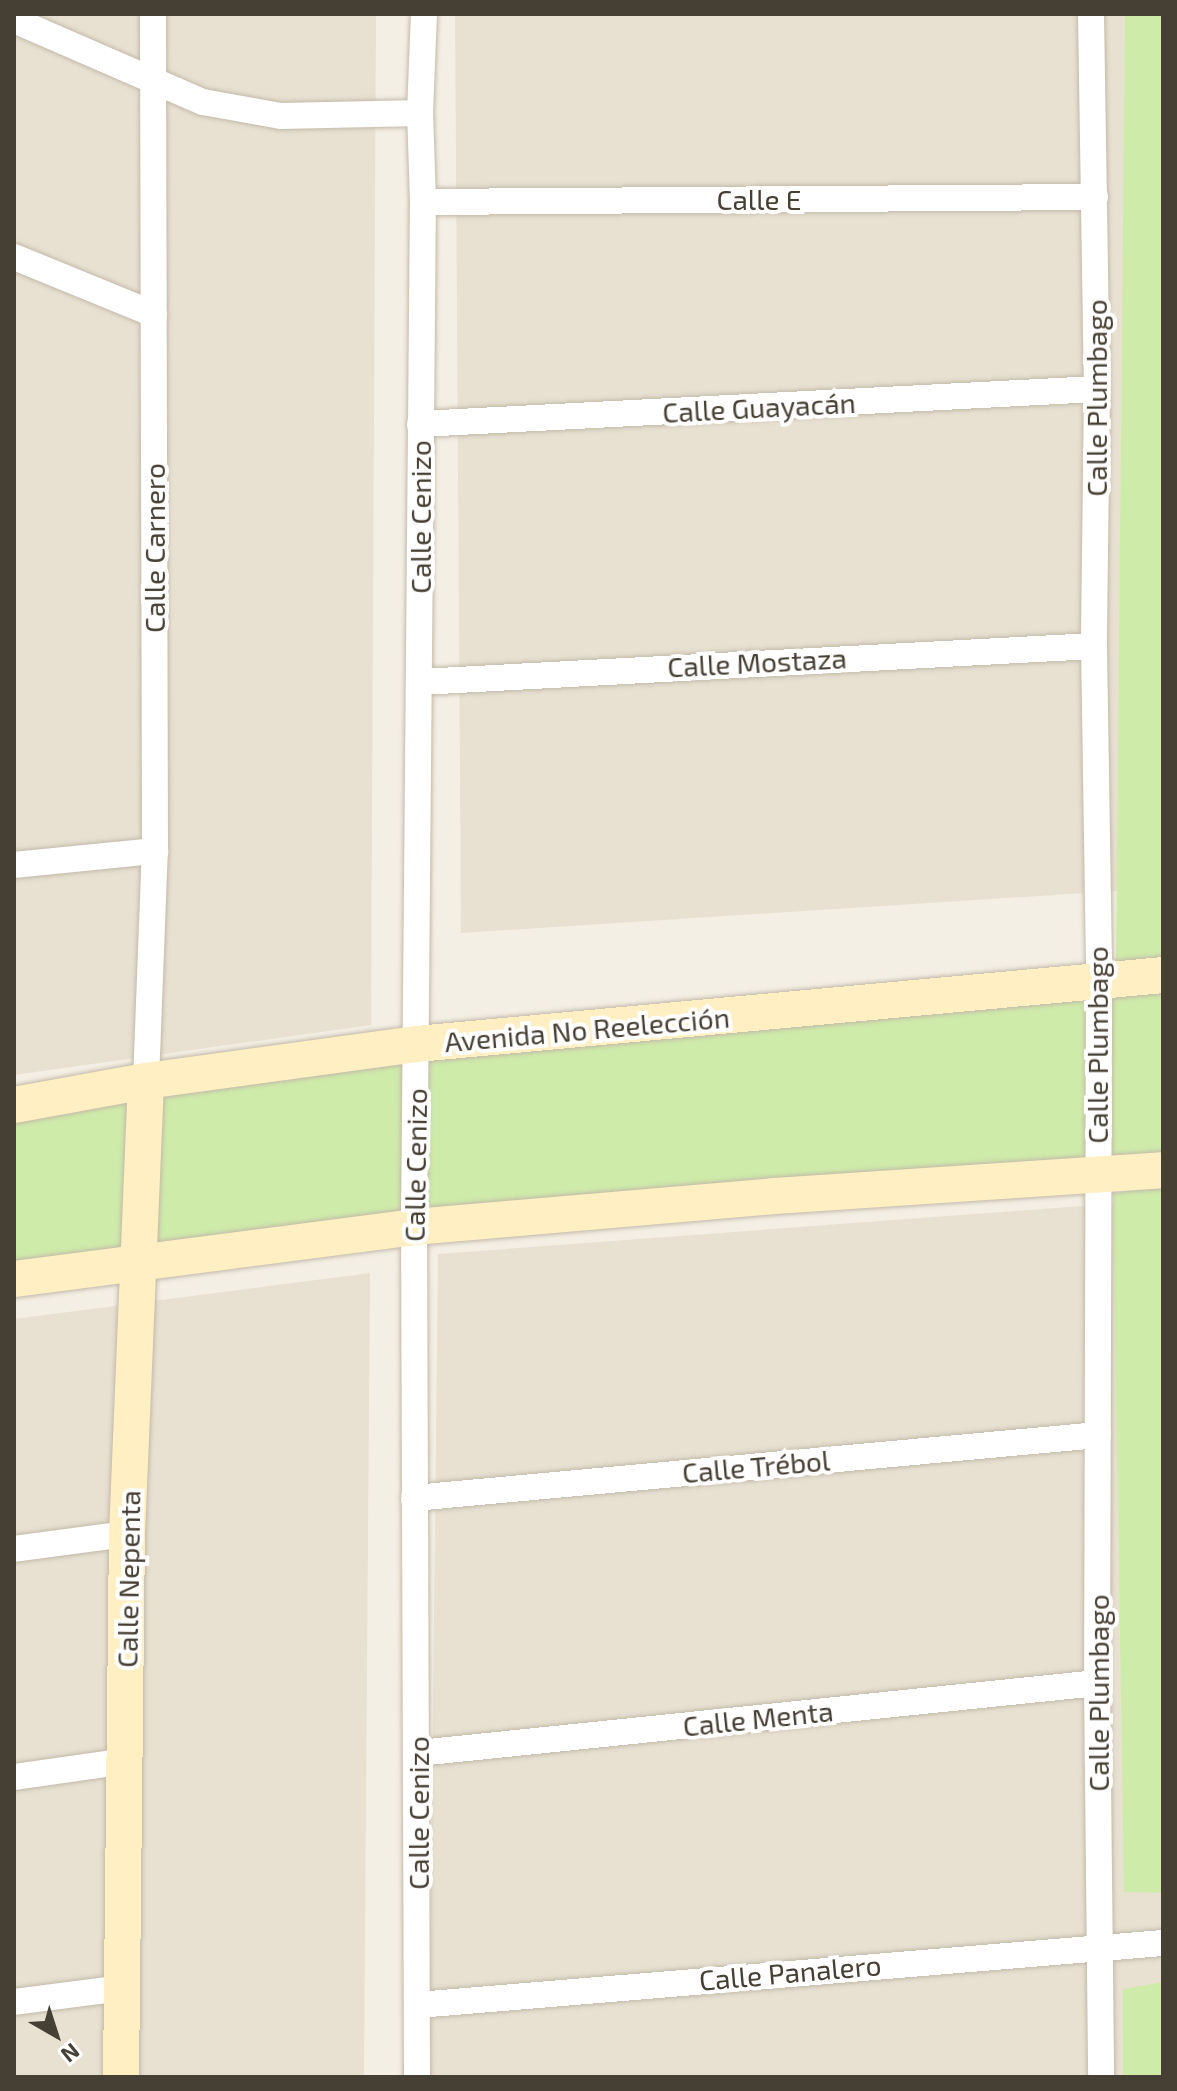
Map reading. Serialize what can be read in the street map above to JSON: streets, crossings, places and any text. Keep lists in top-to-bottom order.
{
  "streets": {
    "main road": ["Avenida No Reelección", "Calle Nepenta"],
    "street": [
      "Calle E",
      "Calle Plumbago",
      "Calle Guayacán",
      "Calle Cenizo",
      "Calle Carnero",
      "Calle Mostaza",
      "Calle Trébol",
      "Calle Menta",
      "Calle Panalero"
    ]
  },
  "crossings": [
    ["Calle E", "Calle Plumbago"],
    ["Calle E", "Calle Cenizo"],
    ["Calle Plumbago", "Calle Guayacán"],
    ["Calle Plumbago", "Calle Mostaza"],
    ["Calle Plumbago", "Avenida No Reelección"],
    ["Calle Plumbago", "Calle Trébol"],
    ["Calle Plumbago", "Calle Menta"],
    ["Calle Plumbago", "Calle Panalero"],
    ["Calle Guayacán", "Calle Cenizo"],
    ["Calle Cenizo", "Calle Mostaza"],
    ["Calle Cenizo", "Avenida No Reelección"],
    ["Calle Cenizo", "Calle Trébol"],
    ["Calle Cenizo", "Calle Menta"],
    ["Calle Cenizo", "Calle Panalero"],
    ["Calle Carnero", "Avenida No Reelección"],
    ["Calle Carnero", "Calle Nepenta"],
    ["Avenida No Reelección", "Calle Nepenta"]
  ],
  "north": "bottom right"
}
